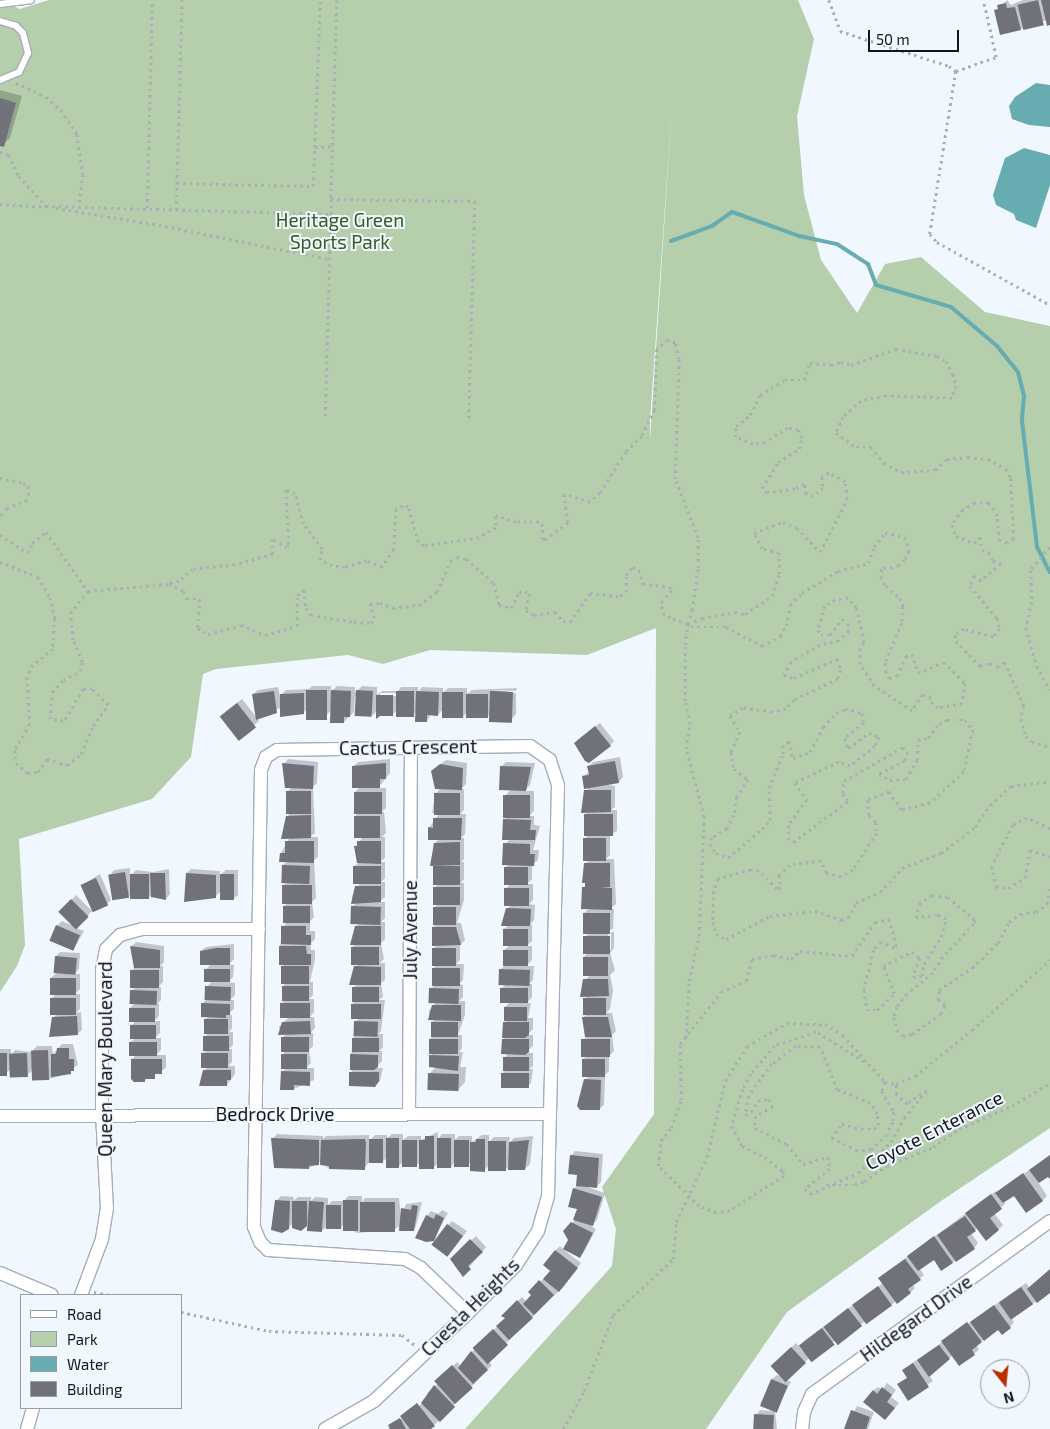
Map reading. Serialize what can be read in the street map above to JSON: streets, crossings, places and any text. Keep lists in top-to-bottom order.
{
  "streets": {
    "street": [
      "Cactus Crescent",
      "July Avenue",
      "Queen Mary Boulevard",
      "Bedrock Drive",
      "Cuesta Heights",
      "Hildegard Drive"
    ],
    "path": ["Coyote Enterance"]
  },
  "crossings": [
    ["Cactus Crescent", "July Avenue"],
    ["Cactus Crescent", "Queen Mary Boulevard"],
    ["Cactus Crescent", "Bedrock Drive"],
    ["Cactus Crescent", "Cuesta Heights"],
    ["July Avenue", "Bedrock Drive"],
    ["Queen Mary Boulevard", "Bedrock Drive"],
    ["Bedrock Drive", "Cuesta Heights"]
  ],
  "parks": ["Heritage Green Sports Park"],
  "legend": [
    "Road",
    "Park",
    "Water",
    "Building"
  ],
  "scale_bar": "50 m",
  "north": "bottom"
}
